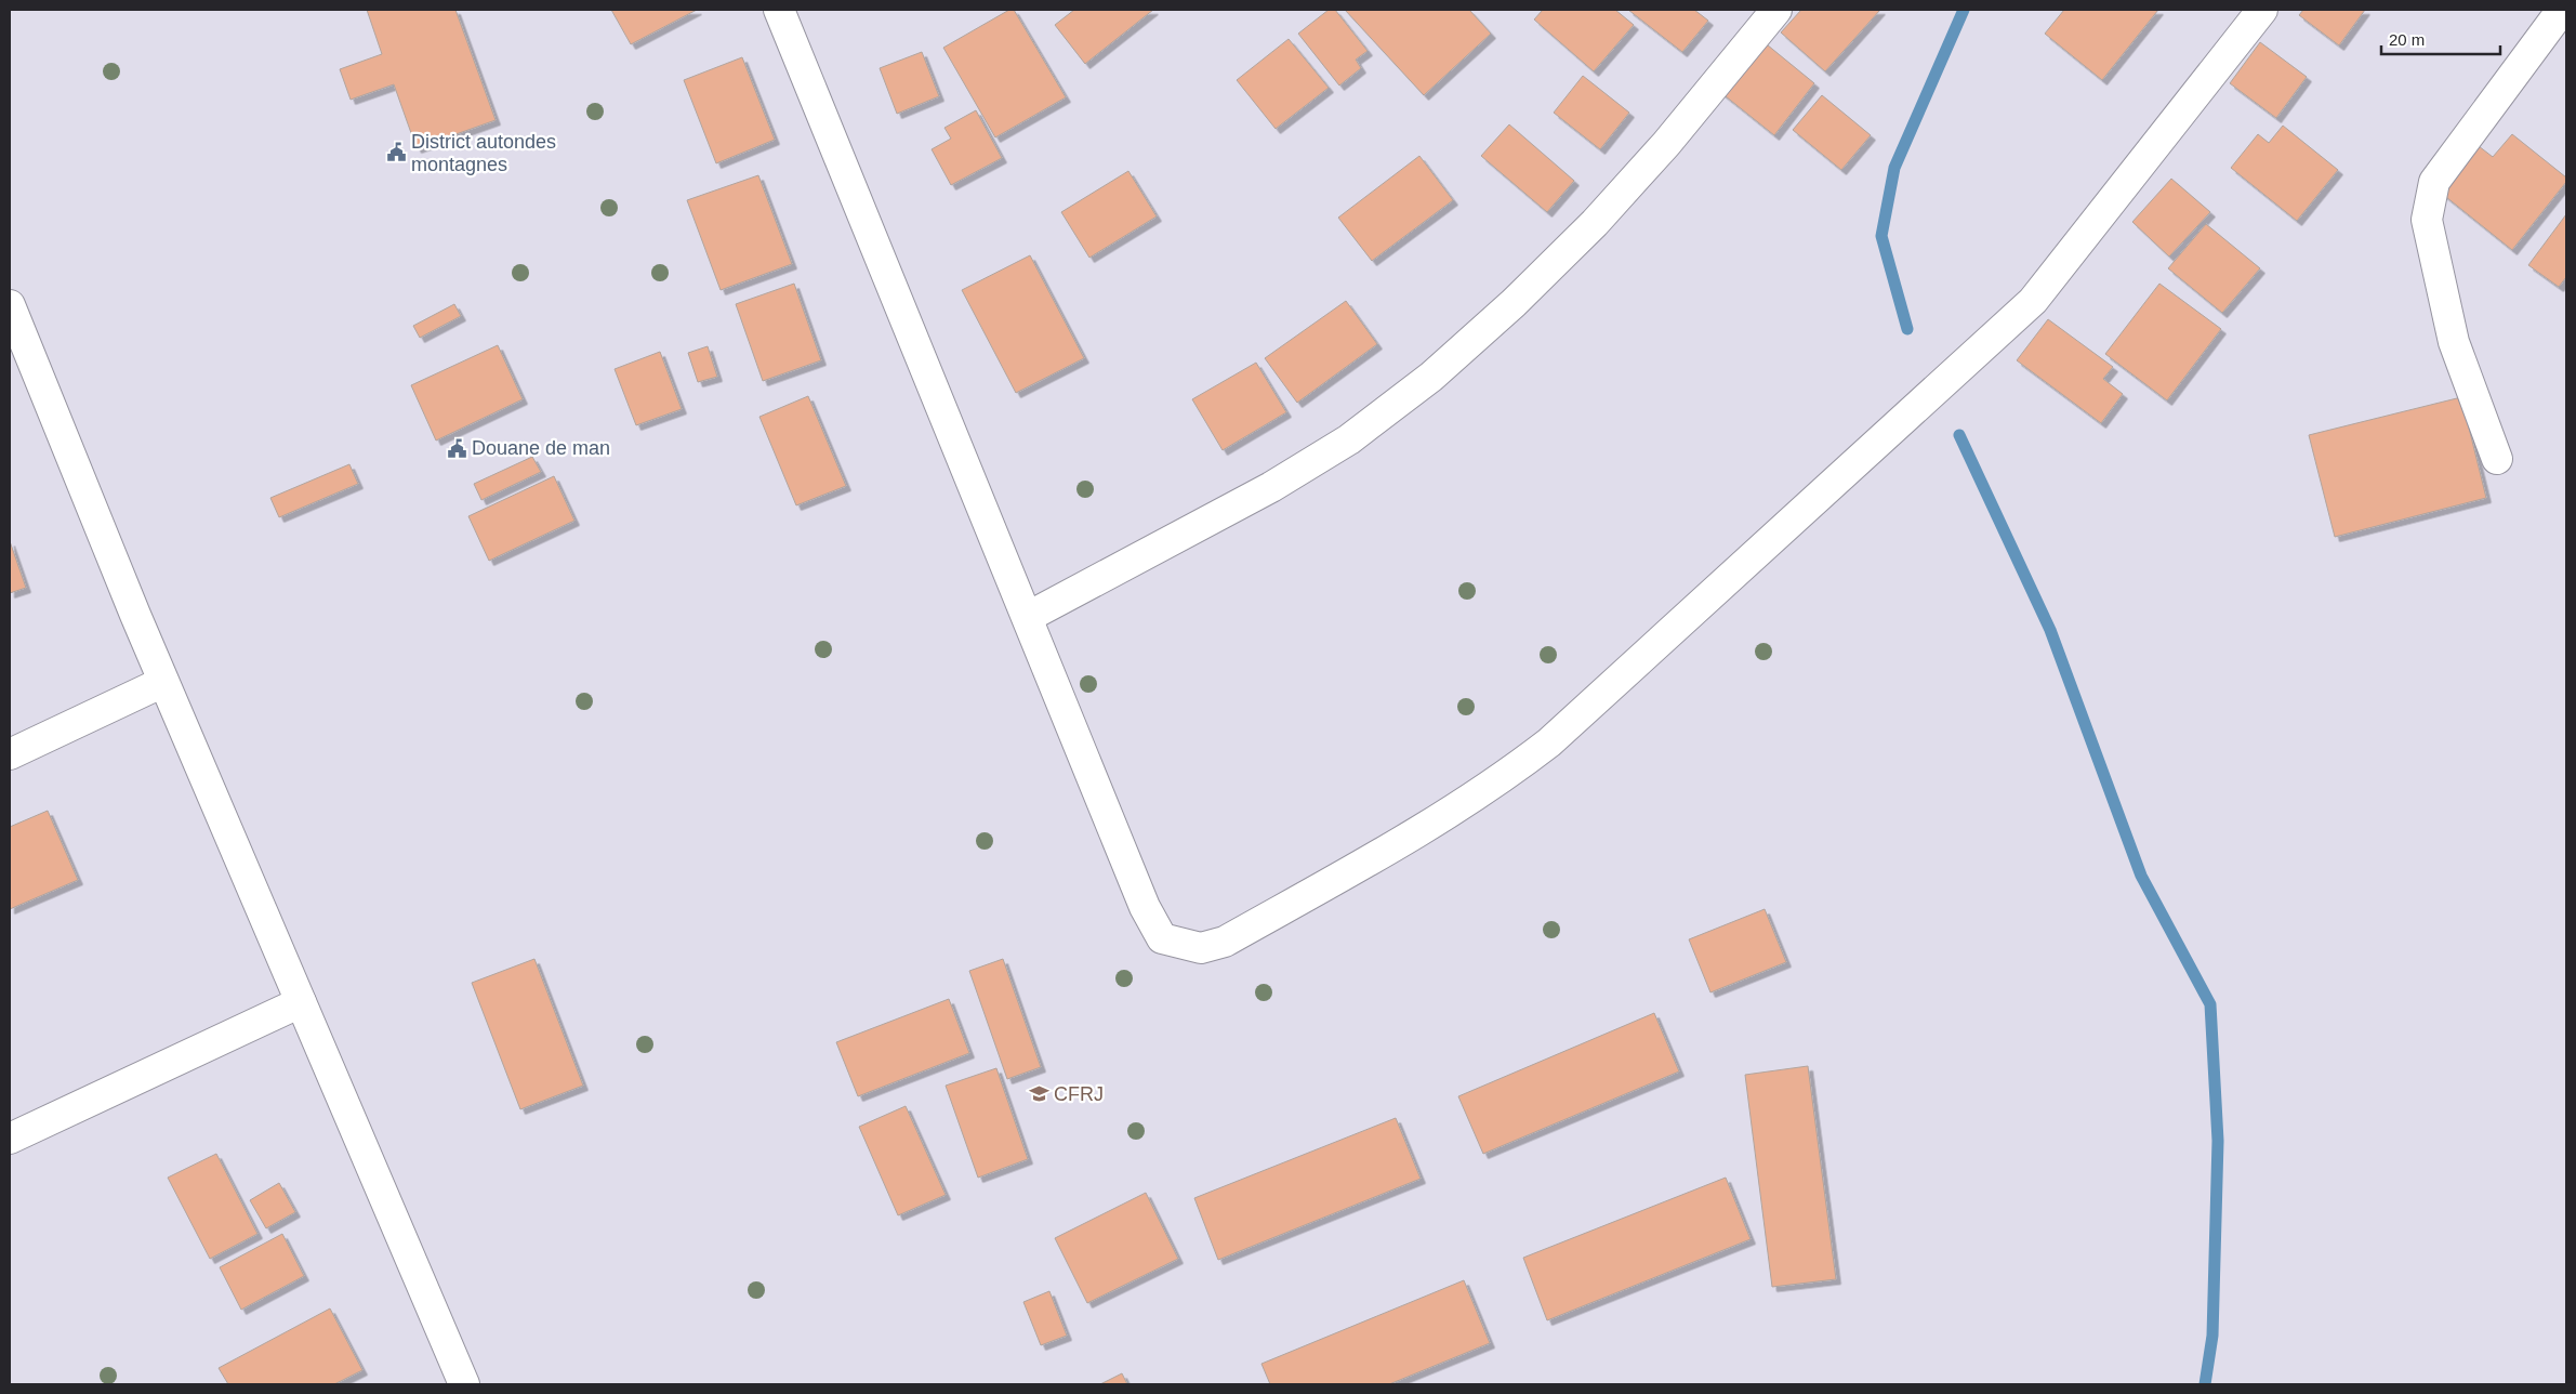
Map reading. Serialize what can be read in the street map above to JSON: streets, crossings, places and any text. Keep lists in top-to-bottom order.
{
  "places": {
    "public building": ["District autondes montagnes", "Douane de man"],
    "school or university": ["CFRJ"]
  },
  "scale_bar": "20 m"
}
